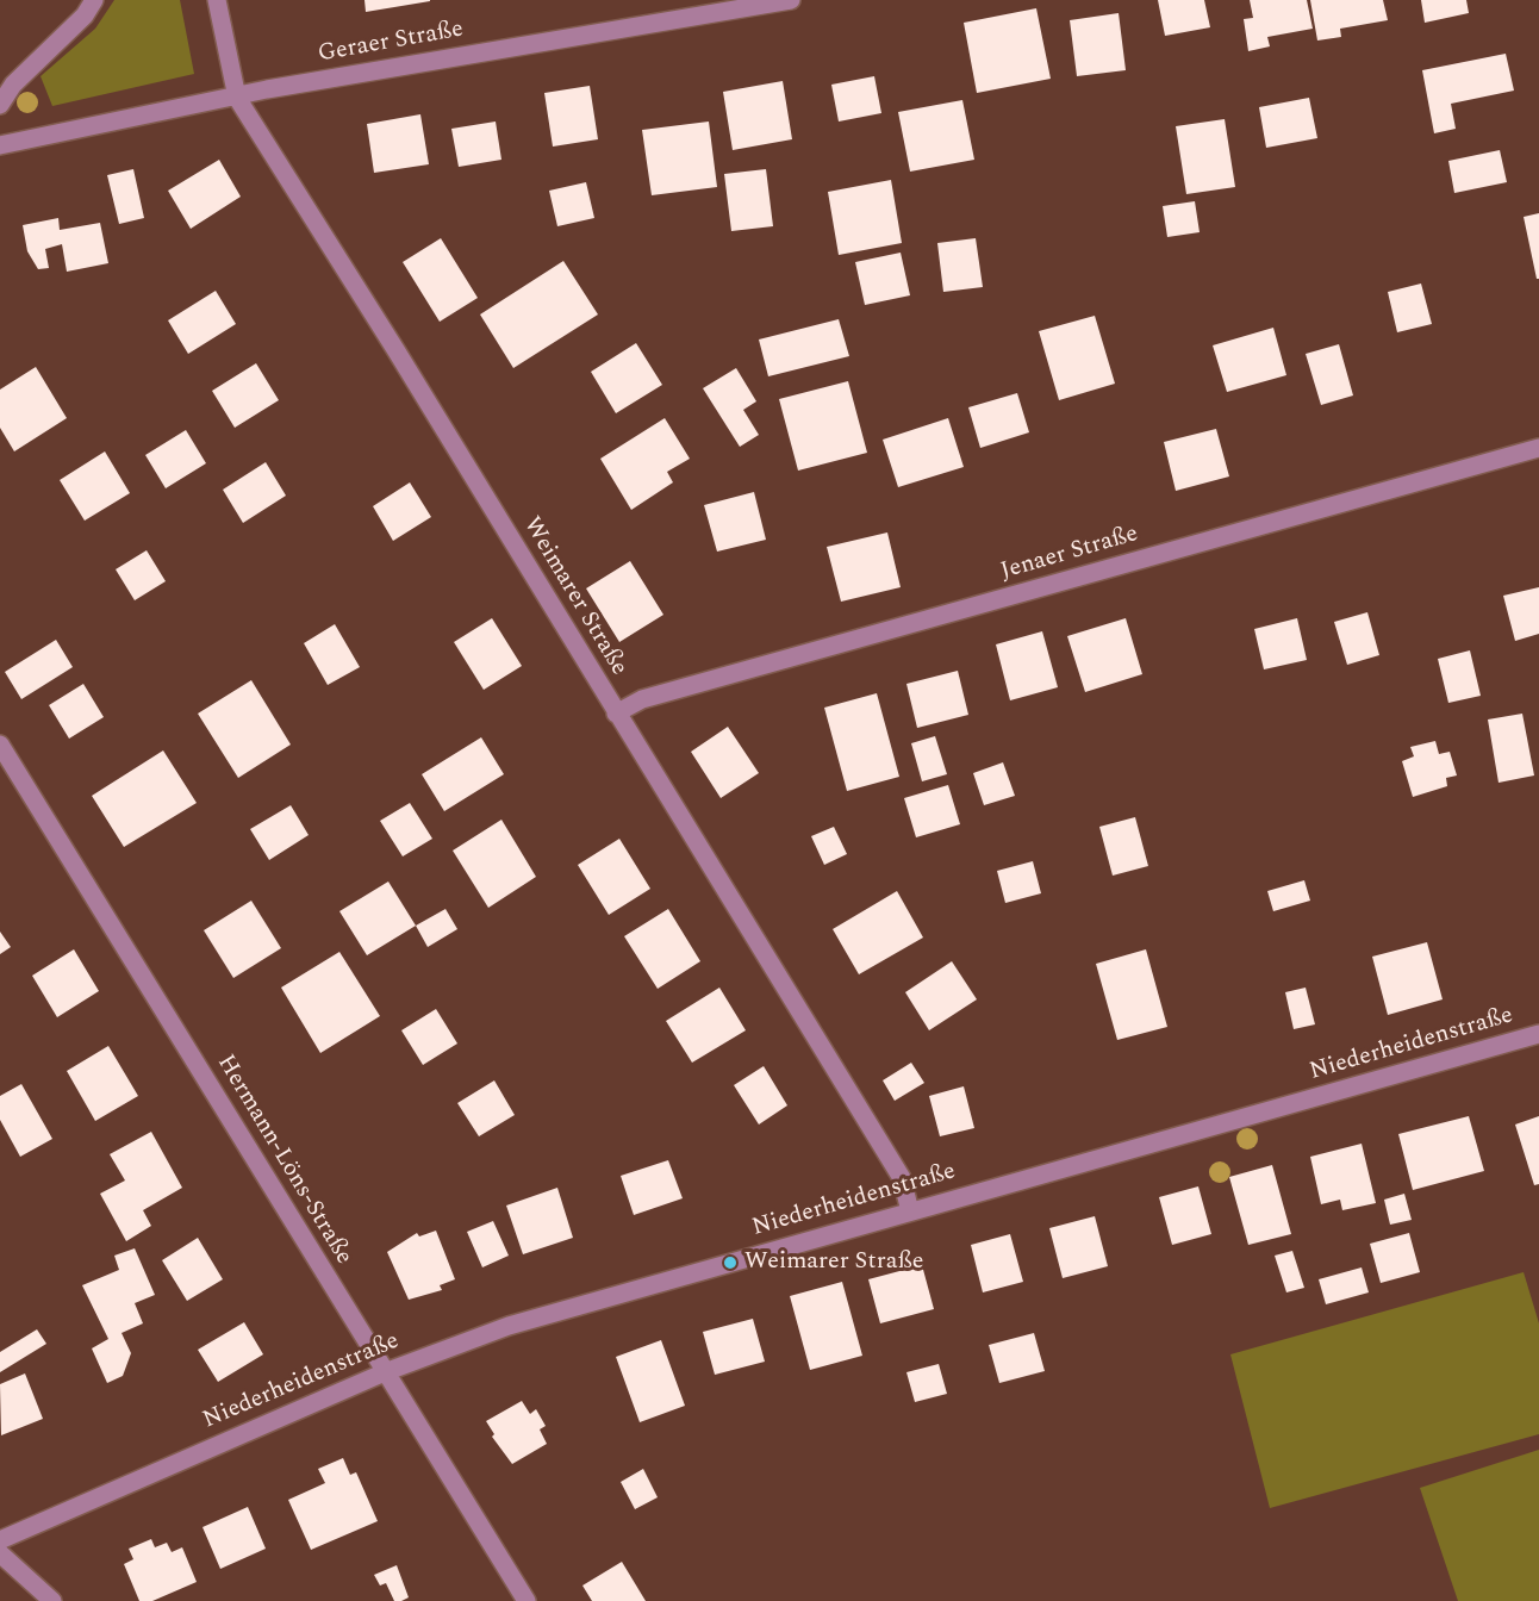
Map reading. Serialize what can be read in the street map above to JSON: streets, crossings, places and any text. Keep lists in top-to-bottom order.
{
  "streets": {
    "street": [
      "Geraer Straße",
      "Jenaer Straße",
      "Weimarer Straße",
      "Niederheidenstraße",
      "Hermann-Löns-Straße"
    ]
  },
  "crossings": [
    ["Geraer Straße", "Weimarer Straße"],
    ["Jenaer Straße", "Weimarer Straße"],
    ["Weimarer Straße", "Niederheidenstraße"],
    ["Niederheidenstraße", "Hermann-Löns-Straße"]
  ],
  "places": ["Weimarer Straße"]
}
